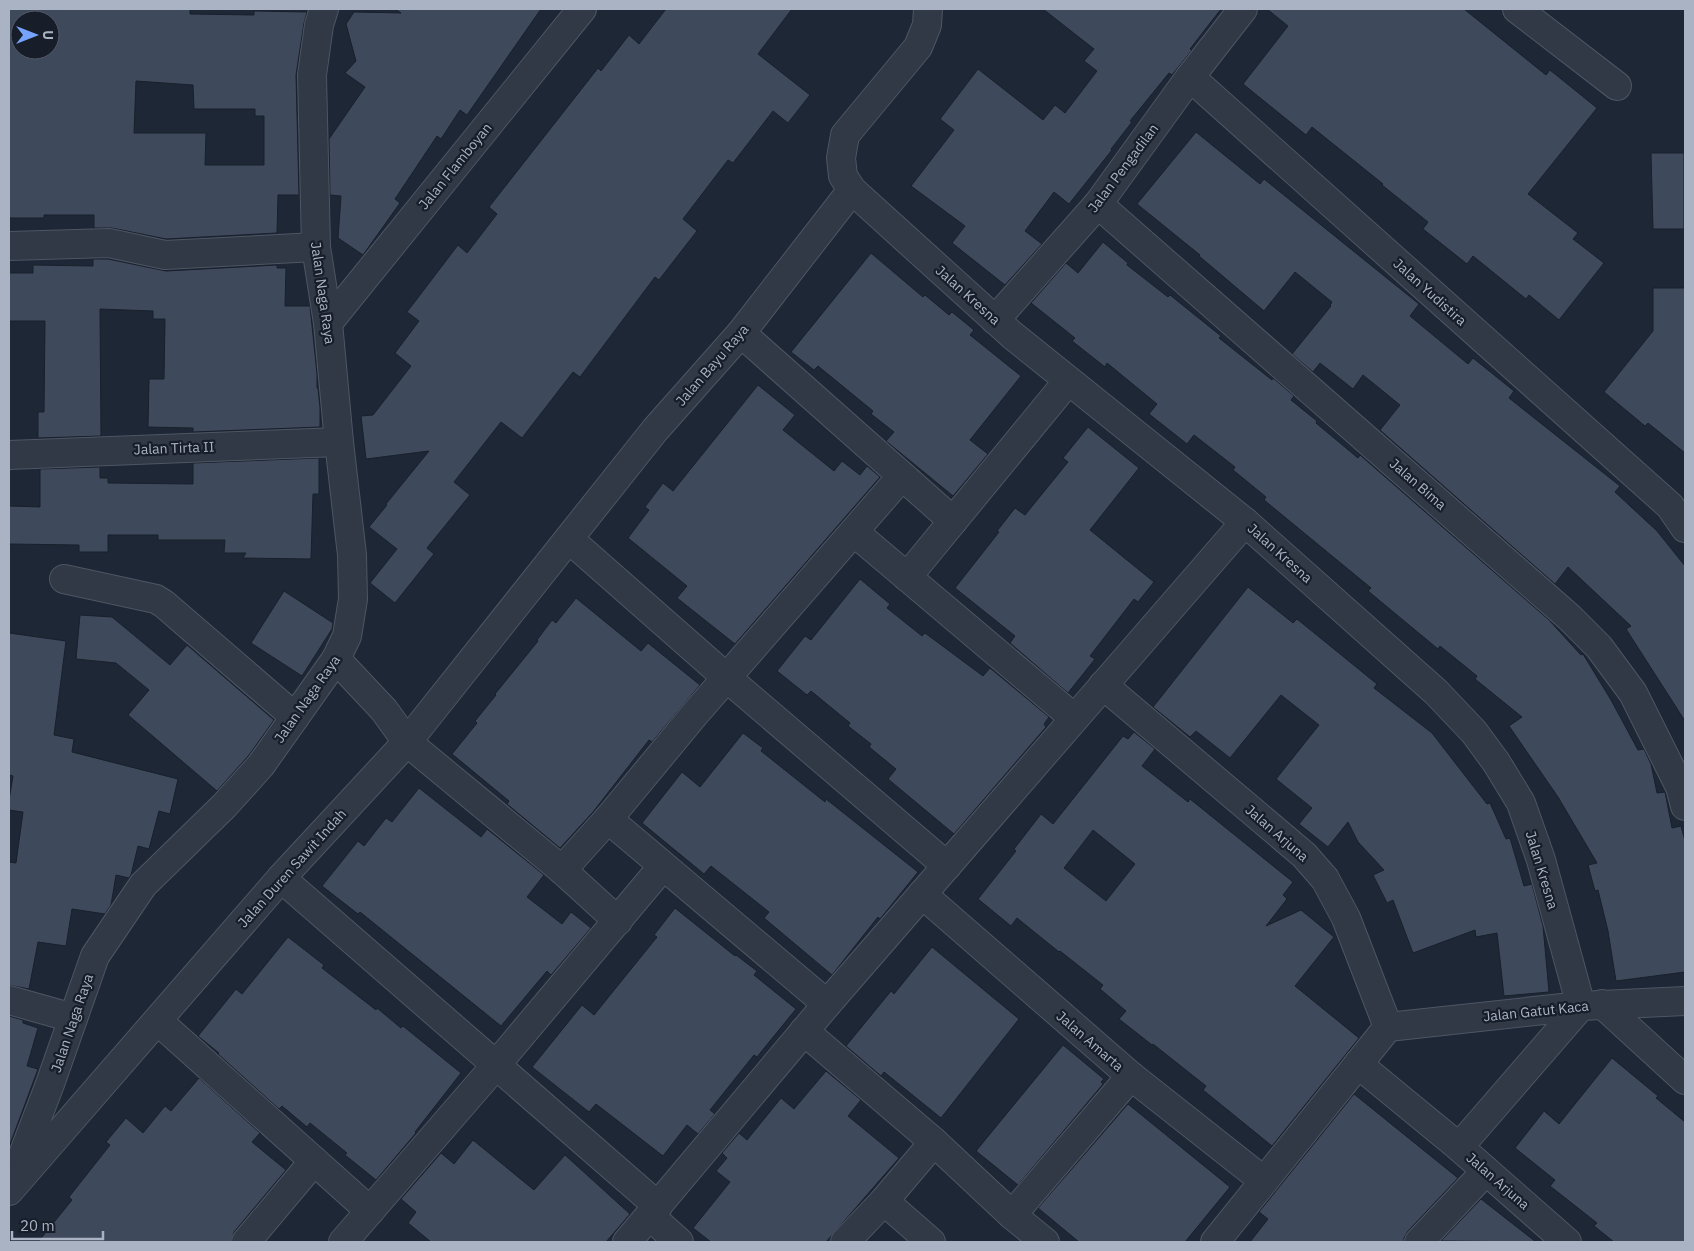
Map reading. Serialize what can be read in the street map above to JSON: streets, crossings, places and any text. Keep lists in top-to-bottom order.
{
  "streets": {
    "street": [
      "Jalan Flamboyan",
      "Jalan Pengadilan",
      "Jalan Yudistira",
      "Jalan Naga Raya",
      "Jalan Kresna",
      "Jalan Bayu Raya",
      "Jalan Tirta II",
      "Jalan Bima",
      "Jalan Arjuna",
      "Jalan Duren Sawit Indah",
      "Jalan Gatut Kaca",
      "Jalan Amarta"
    ]
  },
  "crossings": [
    ["Jalan Flamboyan", "Jalan Naga Raya"],
    ["Jalan Pengadilan", "Jalan Yudistira"],
    ["Jalan Pengadilan", "Jalan Kresna"],
    ["Jalan Pengadilan", "Jalan Bima"],
    ["Jalan Naga Raya", "Jalan Tirta II"],
    ["Jalan Naga Raya", "Jalan Duren Sawit Indah"],
    ["Jalan Kresna", "Jalan Bayu Raya"],
    ["Jalan Kresna", "Jalan Gatut Kaca"],
    ["Jalan Bayu Raya", "Jalan Duren Sawit Indah"],
    ["Jalan Arjuna", "Jalan Gatut Kaca"]
  ],
  "scale_bar": "20 m",
  "north": "right"
}
